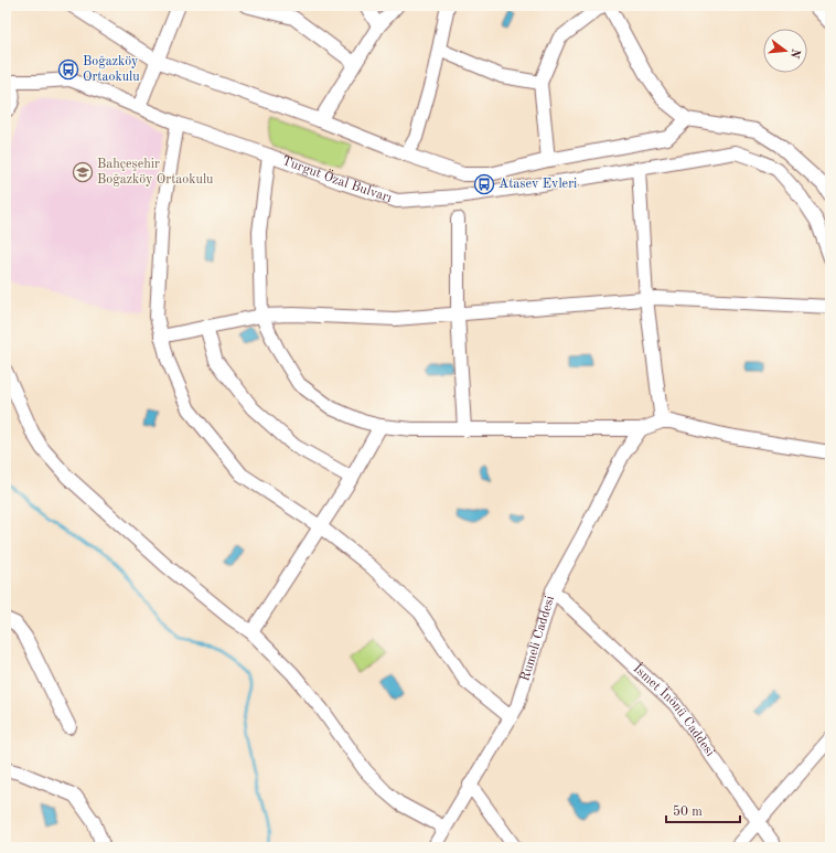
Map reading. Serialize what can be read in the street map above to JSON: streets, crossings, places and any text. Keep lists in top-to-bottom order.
{
  "streets": {
    "street": ["Turgut Özal Bulvarı", "Rumeli Caddesi", "İsmet İnönü Caddesi"]
  },
  "crossings": [
    ["Rumeli Caddesi", "İsmet İnönü Caddesi"]
  ],
  "places": {
    "bus stop": ["Boğazköy Ortaokulu", "Atasev Evleri"],
    "school or university": ["Bahçeşehir Boğazköy Ortaokulu"]
  },
  "scale_bar": "50 m",
  "north": "right"
}
